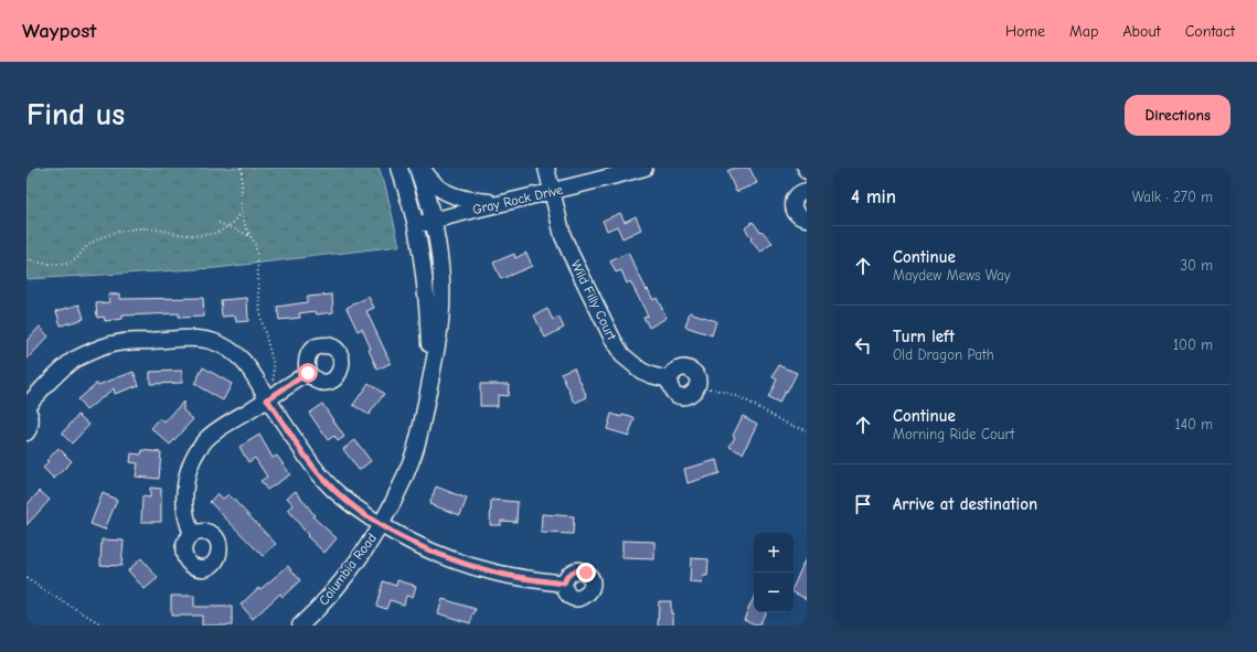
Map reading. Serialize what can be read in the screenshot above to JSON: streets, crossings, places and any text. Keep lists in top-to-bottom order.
{
  "streets": {
    "street": ["Gray Rock Drive", "Wild Filly Court", "Columbia Road"]
  },
  "crossings": [
    ["Gray Rock Drive", "Wild Filly Court"],
    ["Gray Rock Drive", "Columbia Road"]
  ],
  "page": {
    "header": "Waypost",
    "nav": [
      "Home",
      "Map",
      "About",
      "Contact"
    ],
    "buttons": "Directions",
    "title": "Find us",
    "heading": ["4 min", "Walk · 270 m"],
    "list": [
      ["Continue", "Maydew Mews Way", "30 m"],
      ["Turn left", "Old Dragon Path", "100 m"],
      ["Continue", "Morning Ride Court", "140 m"],
      "Arrive at destination"
    ],
    "map_buttons": ["+", "−"]
  }
}
